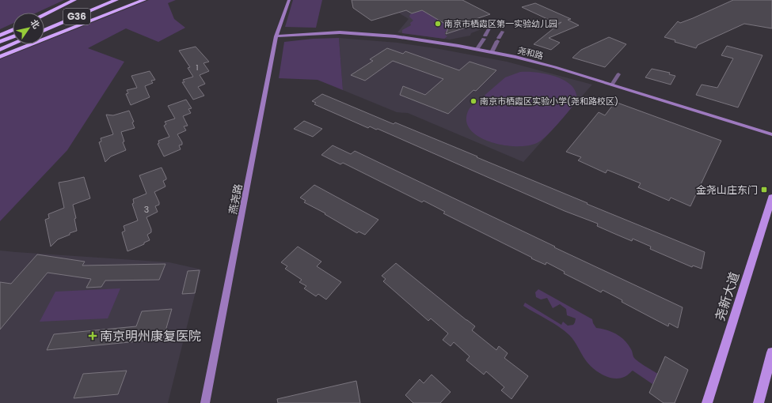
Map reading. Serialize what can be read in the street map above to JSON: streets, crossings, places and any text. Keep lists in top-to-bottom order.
{
  "streets": {
    "highway": ["G36"],
    "main road": ["尧和路", "燕尧路", "尧新大道"]
  },
  "crossings": [
    ["尧和路", "燕尧路"]
  ],
  "places": {
    "other": ["南京市栖霞区第一实验幼儿园", "南京市栖霞区实验小学(尧和路校区)"],
    "transit": ["金尧山庄东门"],
    "health": ["南京明州康复医院"]
  },
  "house_numbers": ["1", "3"],
  "north": "top right"
}
